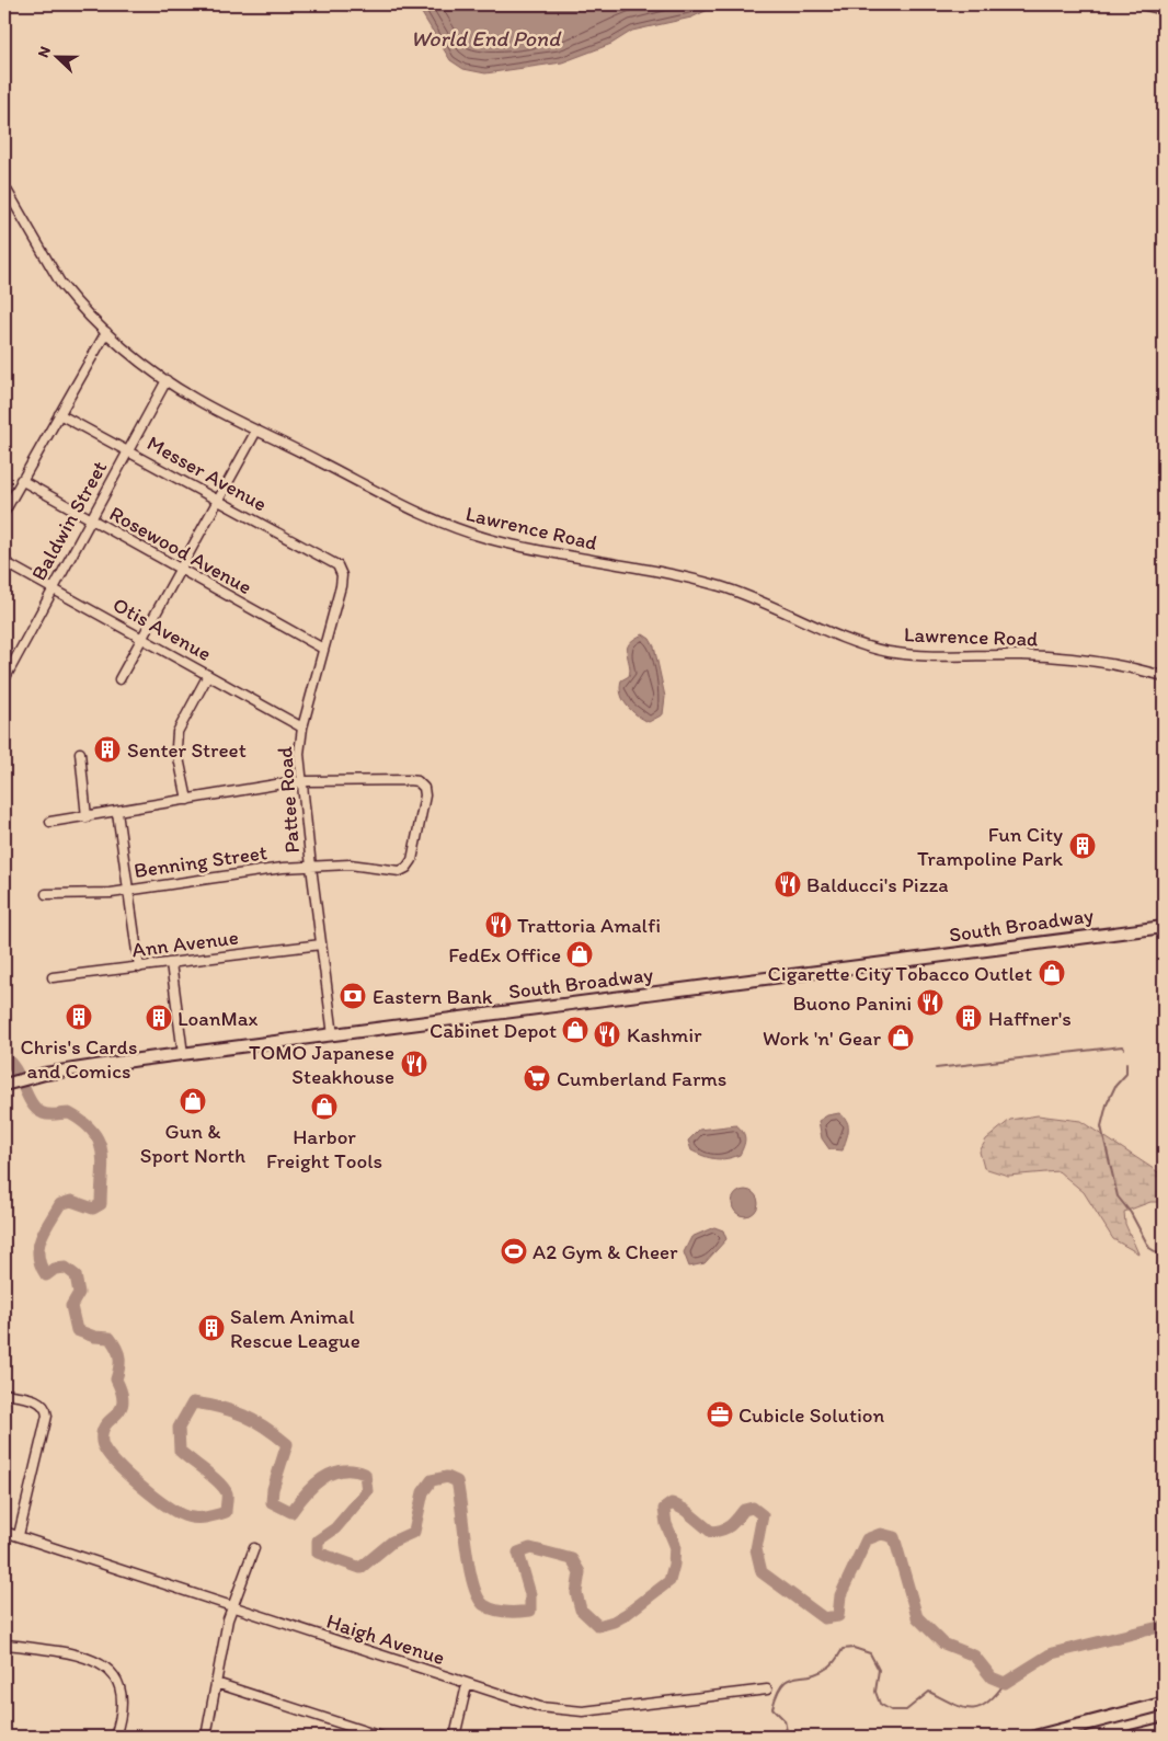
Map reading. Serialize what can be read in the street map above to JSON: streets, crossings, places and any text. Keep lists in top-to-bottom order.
{
  "streets": {
    "main road": ["South Broadway"],
    "street": [
      "Messer Avenue",
      "Baldwin Street",
      "Lawrence Road",
      "Rosewood Avenue",
      "Otis Avenue",
      "Pattee Road",
      "Benning Street",
      "Ann Avenue",
      "Haigh Avenue"
    ]
  },
  "crossings": [
    ["Messer Avenue", "Baldwin Street"],
    ["Messer Avenue", "Pattee Road"],
    ["Baldwin Street", "Lawrence Road"],
    ["Baldwin Street", "Rosewood Avenue"],
    ["Baldwin Street", "Otis Avenue"],
    ["Rosewood Avenue", "Pattee Road"],
    ["Otis Avenue", "Pattee Road"],
    ["Pattee Road", "Benning Street"],
    ["Pattee Road", "South Broadway"],
    ["Pattee Road", "Ann Avenue"]
  ],
  "water": ["World End Pond"],
  "places": {
    "building": [
      "Senter Street",
      "Fun City Trampoline Park",
      "Chris's Cards and Comics",
      "LoanMax",
      "Haffner's",
      "Salem Animal Rescue League"
    ],
    "restaurant": [
      "Balducci's Pizza",
      "Trattoria Amalfi",
      "Buono Panini",
      "Kashmir",
      "TOMO Japanese Steakhouse"
    ],
    "shop": [
      "FedEx Office",
      "Cigarette City Tobacco Outlet",
      "Cabinet Depot",
      "Work 'n' Gear",
      "Gun & Sport North",
      "Harbor Freight Tools"
    ],
    "bank": ["Eastern Bank"],
    "supermarket": ["Cumberland Farms"],
    "sports": ["A2 Gym & Cheer"],
    "office": ["Cubicle Solution"]
  },
  "north": "left"
}
